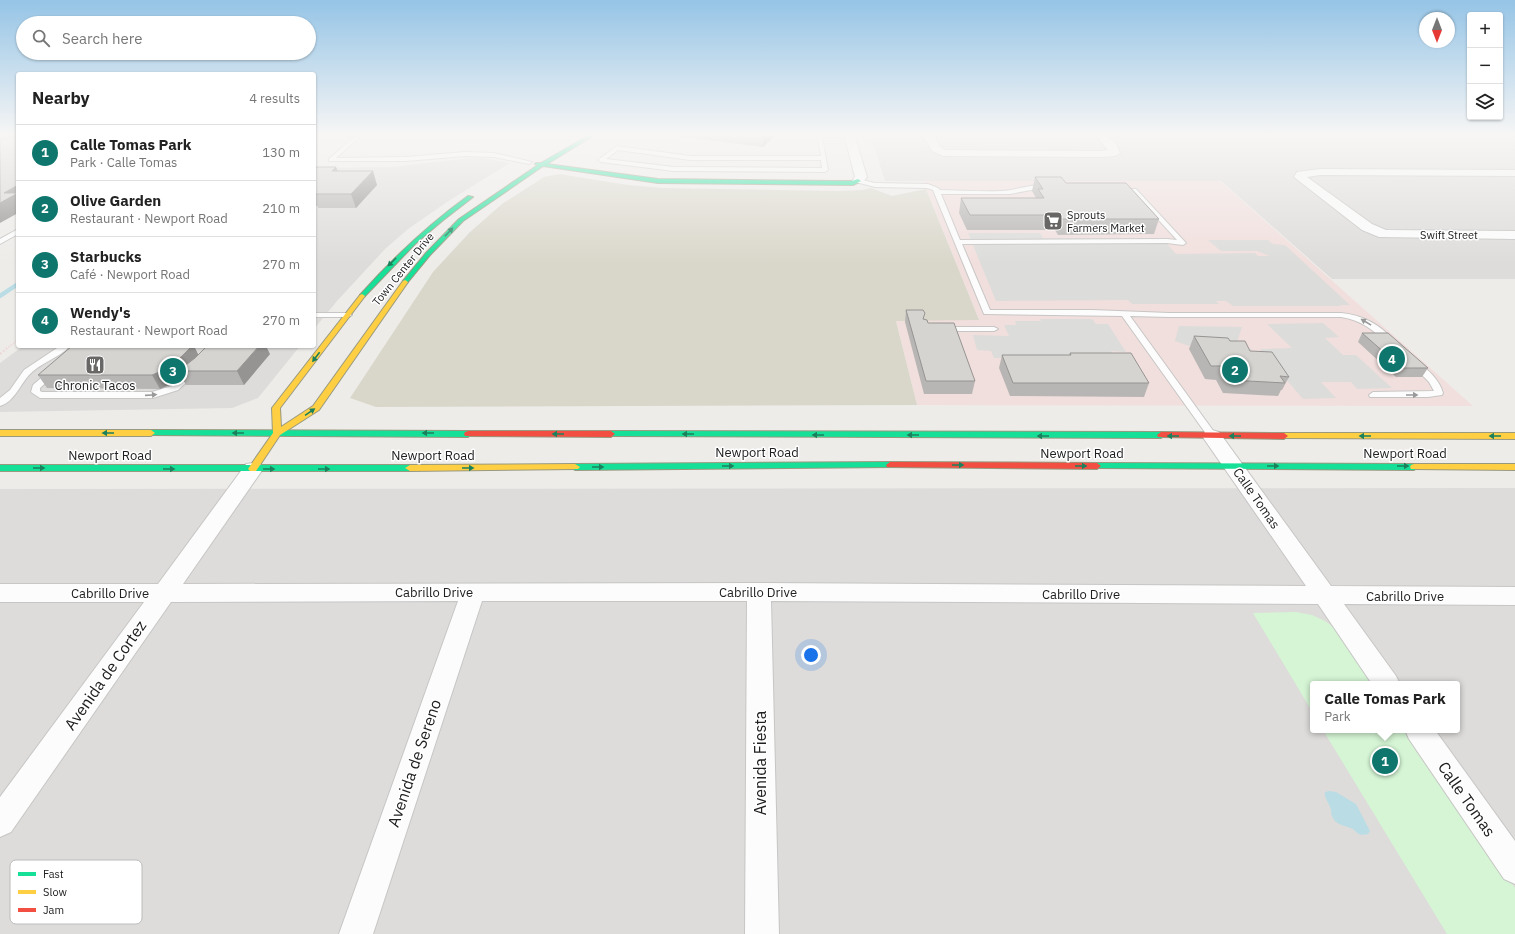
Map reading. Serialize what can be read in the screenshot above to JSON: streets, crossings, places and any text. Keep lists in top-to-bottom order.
{
  "streets": {
    "main road": ["Town Center Drive", "Newport Road"],
    "street": [
      "Swift Street",
      "Calle Tomas",
      "Cabrillo Drive",
      "Avenida de Cortez",
      "Avenida de Sereno",
      "Avenida Fiesta"
    ]
  },
  "crossings": [
    ["Town Center Drive", "Newport Road"],
    ["Town Center Drive", "Avenida de Cortez"],
    ["Newport Road", "Calle Tomas"],
    ["Newport Road", "Avenida de Cortez"],
    ["Calle Tomas", "Cabrillo Drive"],
    ["Cabrillo Drive", "Avenida de Cortez"],
    ["Cabrillo Drive", "Avenida de Sereno"],
    ["Cabrillo Drive", "Avenida Fiesta"]
  ],
  "places": {
    "supermarket": ["Sprouts Farmers Market"],
    "restaurant": ["Chronic Tacos"]
  },
  "legend": ["Fast", "Slow", "Jam"],
  "north": "bottom",
  "page": {
    "map_buttons": ["+", "−"],
    "search": "Search here",
    "heading": ["Nearby", "4 results"],
    "list": [
      {
        "mark": "1",
        "name": "Calle Tomas Park",
        "note": "Park · Calle Tomas",
        "value": "130 m"
      },
      {
        "mark": "2",
        "name": "Olive Garden",
        "note": "Restaurant · Newport Road",
        "value": "210 m"
      },
      {
        "mark": "3",
        "name": "Starbucks",
        "note": "Café · Newport Road",
        "value": "270 m"
      },
      {
        "mark": "4",
        "name": "Wendy's",
        "note": "Restaurant · Newport Road",
        "value": "270 m"
      }
    ],
    "pins": [
      "4",
      "2",
      "3",
      "1"
    ],
    "popup": ["Calle Tomas Park", "Park"]
  }
}
